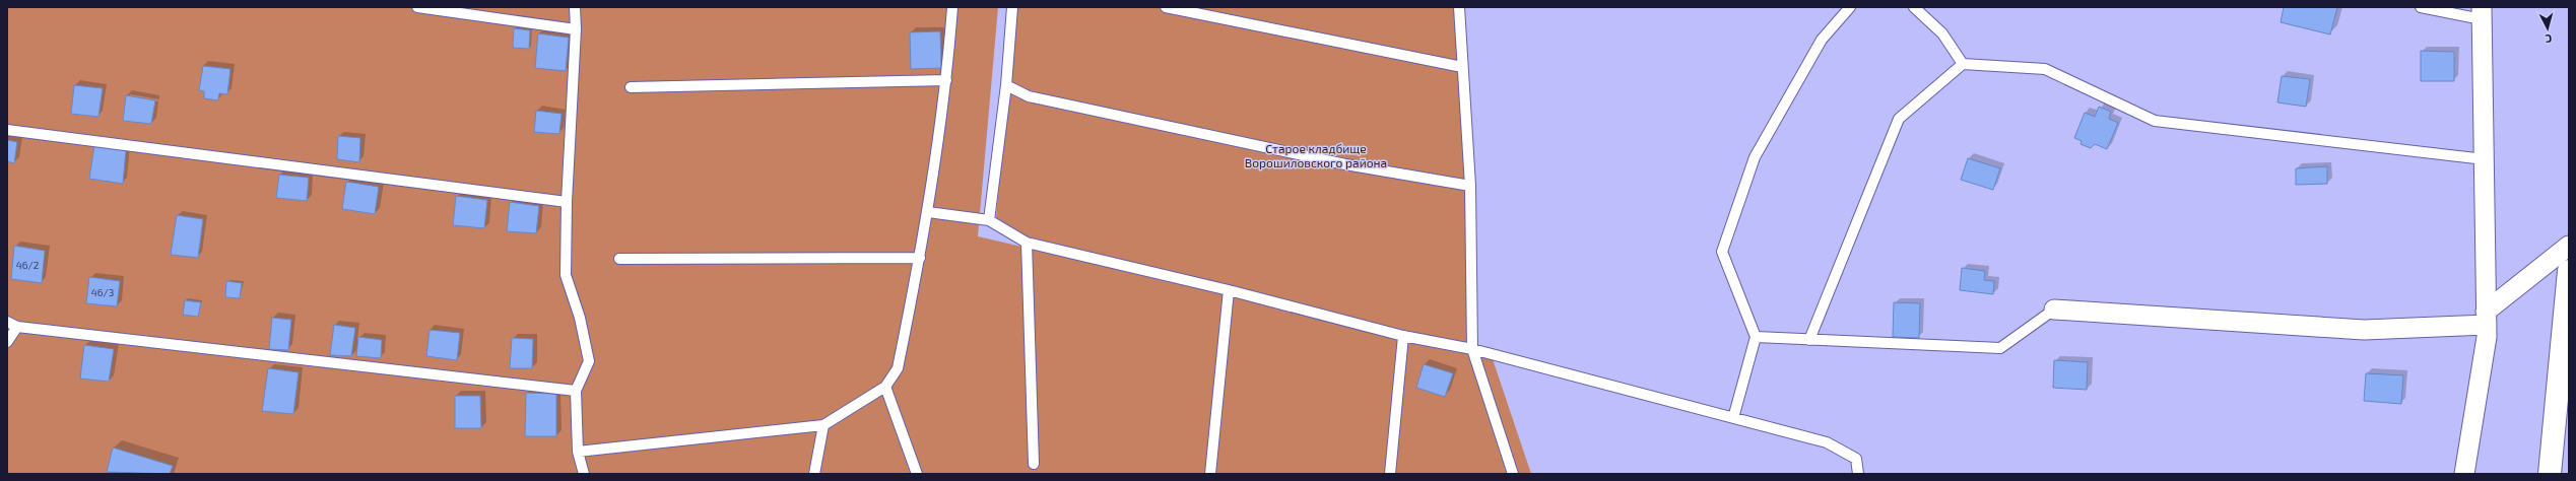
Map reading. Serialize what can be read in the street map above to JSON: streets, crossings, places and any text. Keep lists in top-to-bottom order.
{
  "parks": ["Старое кладбище Ворошиловского района"],
  "house_numbers": ["46/2", "46/3"],
  "north": "bottom"
}
